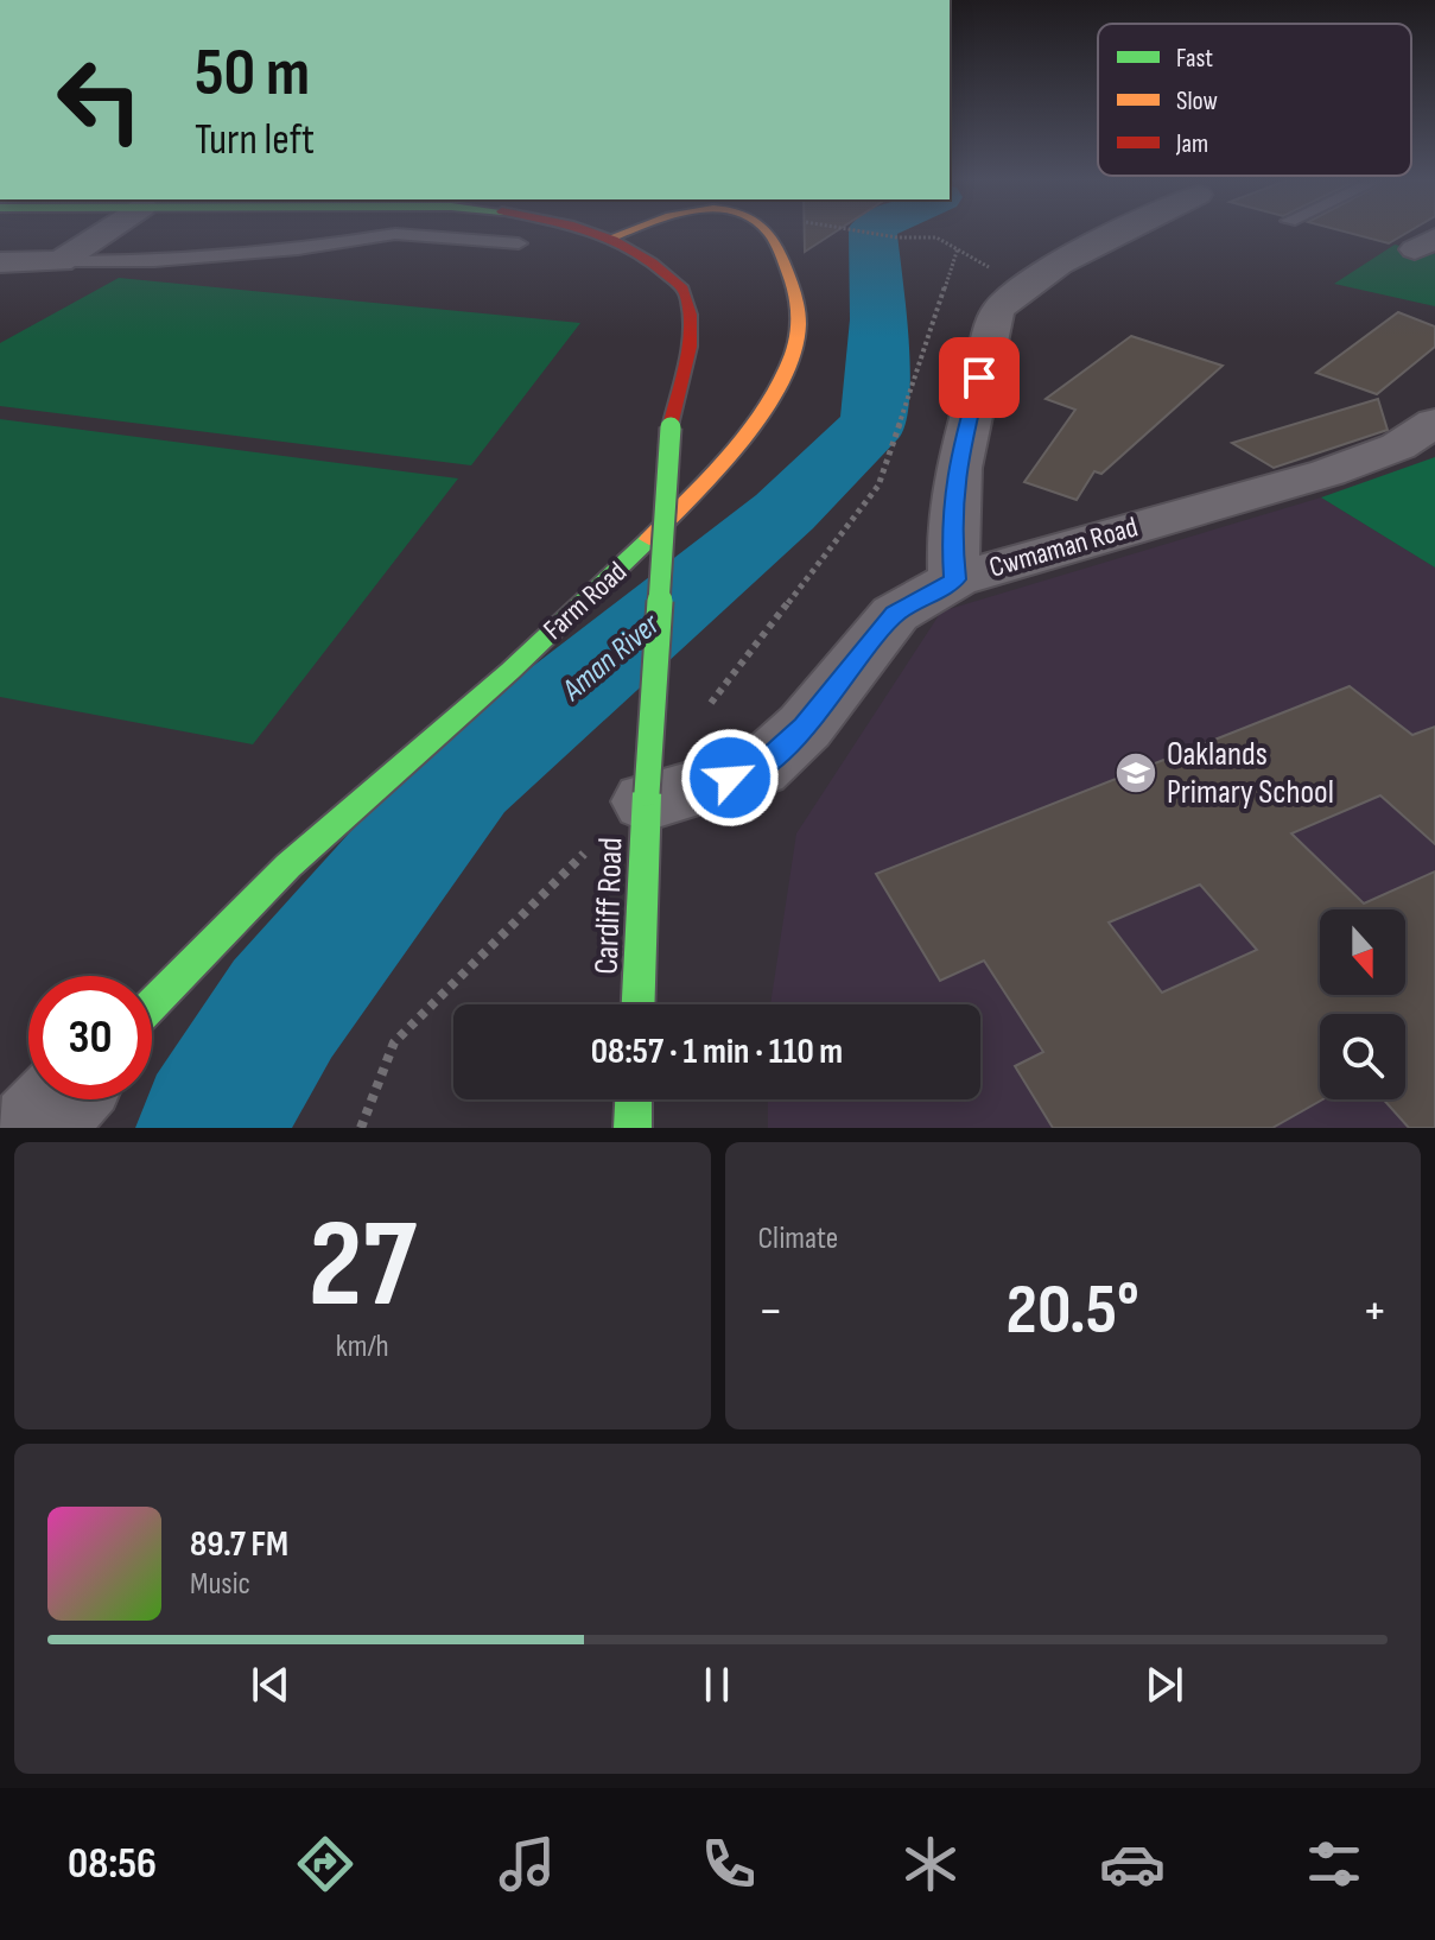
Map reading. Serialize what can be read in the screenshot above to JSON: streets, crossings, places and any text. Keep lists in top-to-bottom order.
{
  "streets": {
    "main road": ["Farm Road", "Cardiff Road"],
    "street": ["Cwmaman Road"]
  },
  "crossings": [
    ["Cwmaman Road", "Cardiff Road"],
    ["Farm Road", "Cardiff Road"]
  ],
  "water": ["Aman River"],
  "places": {
    "school or university": ["Oaklands Primary School"]
  },
  "legend": ["Fast", "Slow", "Jam"],
  "north": "bottom",
  "page": {
    "turn": ["50 m", "Turn left"],
    "limit": "30",
    "trip": "08:57 · 1 min · 110 m",
    "tile": [
      ["27", "km/h"],
      "Climate"
    ],
    "heat": ["−", "20.5°", "+"],
    "song": ["89.7 FM", "Music"],
    "tabs": "08:56"
  }
}
